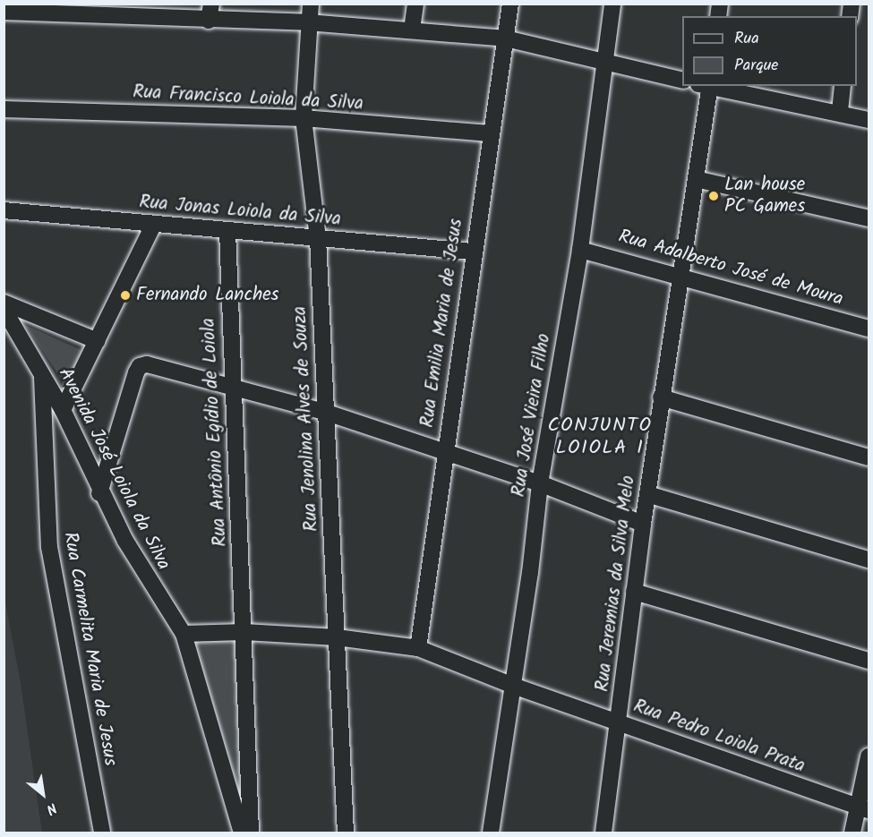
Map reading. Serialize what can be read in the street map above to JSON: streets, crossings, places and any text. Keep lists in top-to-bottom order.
{
  "streets": {
    "street": [
      "Rua Francisco Loiola da Silva",
      "Rua Jonas Loiola da Silva",
      "Rua Adalberto José de Moura",
      "Rua Emilia Maria de Jesus",
      "Rua José Vieira Filho",
      "Rua Jenolina Alves de Souza",
      "Rua Antônio Egídio de Loiola",
      "Avenida José Loiola da Silva",
      "Rua Jeremias da Silva Melo",
      "Rua Carmelita Maria de Jesus",
      "Rua Pedro Loiola Prata"
    ]
  },
  "crossings": [
    ["Rua Francisco Loiola da Silva", "Rua Emilia Maria de Jesus"],
    ["Rua Francisco Loiola da Silva", "Rua Jenolina Alves de Souza"],
    ["Rua Jonas Loiola da Silva", "Rua Emilia Maria de Jesus"],
    ["Rua Jonas Loiola da Silva", "Rua Jenolina Alves de Souza"],
    ["Rua Jonas Loiola da Silva", "Rua Antônio Egídio de Loiola"],
    ["Rua Adalberto José de Moura", "Rua José Vieira Filho"],
    ["Rua Adalberto José de Moura", "Rua Jeremias da Silva Melo"],
    ["Rua Emilia Maria de Jesus", "Rua Pedro Loiola Prata"],
    ["Rua José Vieira Filho", "Rua Pedro Loiola Prata"],
    ["Rua Jenolina Alves de Souza", "Rua Pedro Loiola Prata"],
    ["Rua Antônio Egídio de Loiola", "Rua Pedro Loiola Prata"],
    ["Avenida José Loiola da Silva", "Rua Carmelita Maria de Jesus"],
    ["Avenida José Loiola da Silva", "Rua Pedro Loiola Prata"],
    ["Rua Jeremias da Silva Melo", "Rua Pedro Loiola Prata"]
  ],
  "districts": ["CONJUNTO LOIOLA I"],
  "places": ["Lan house PC Games", "Fernando Lanches"],
  "legend": ["Rua", "Parque"],
  "north": "bottom right"
}
